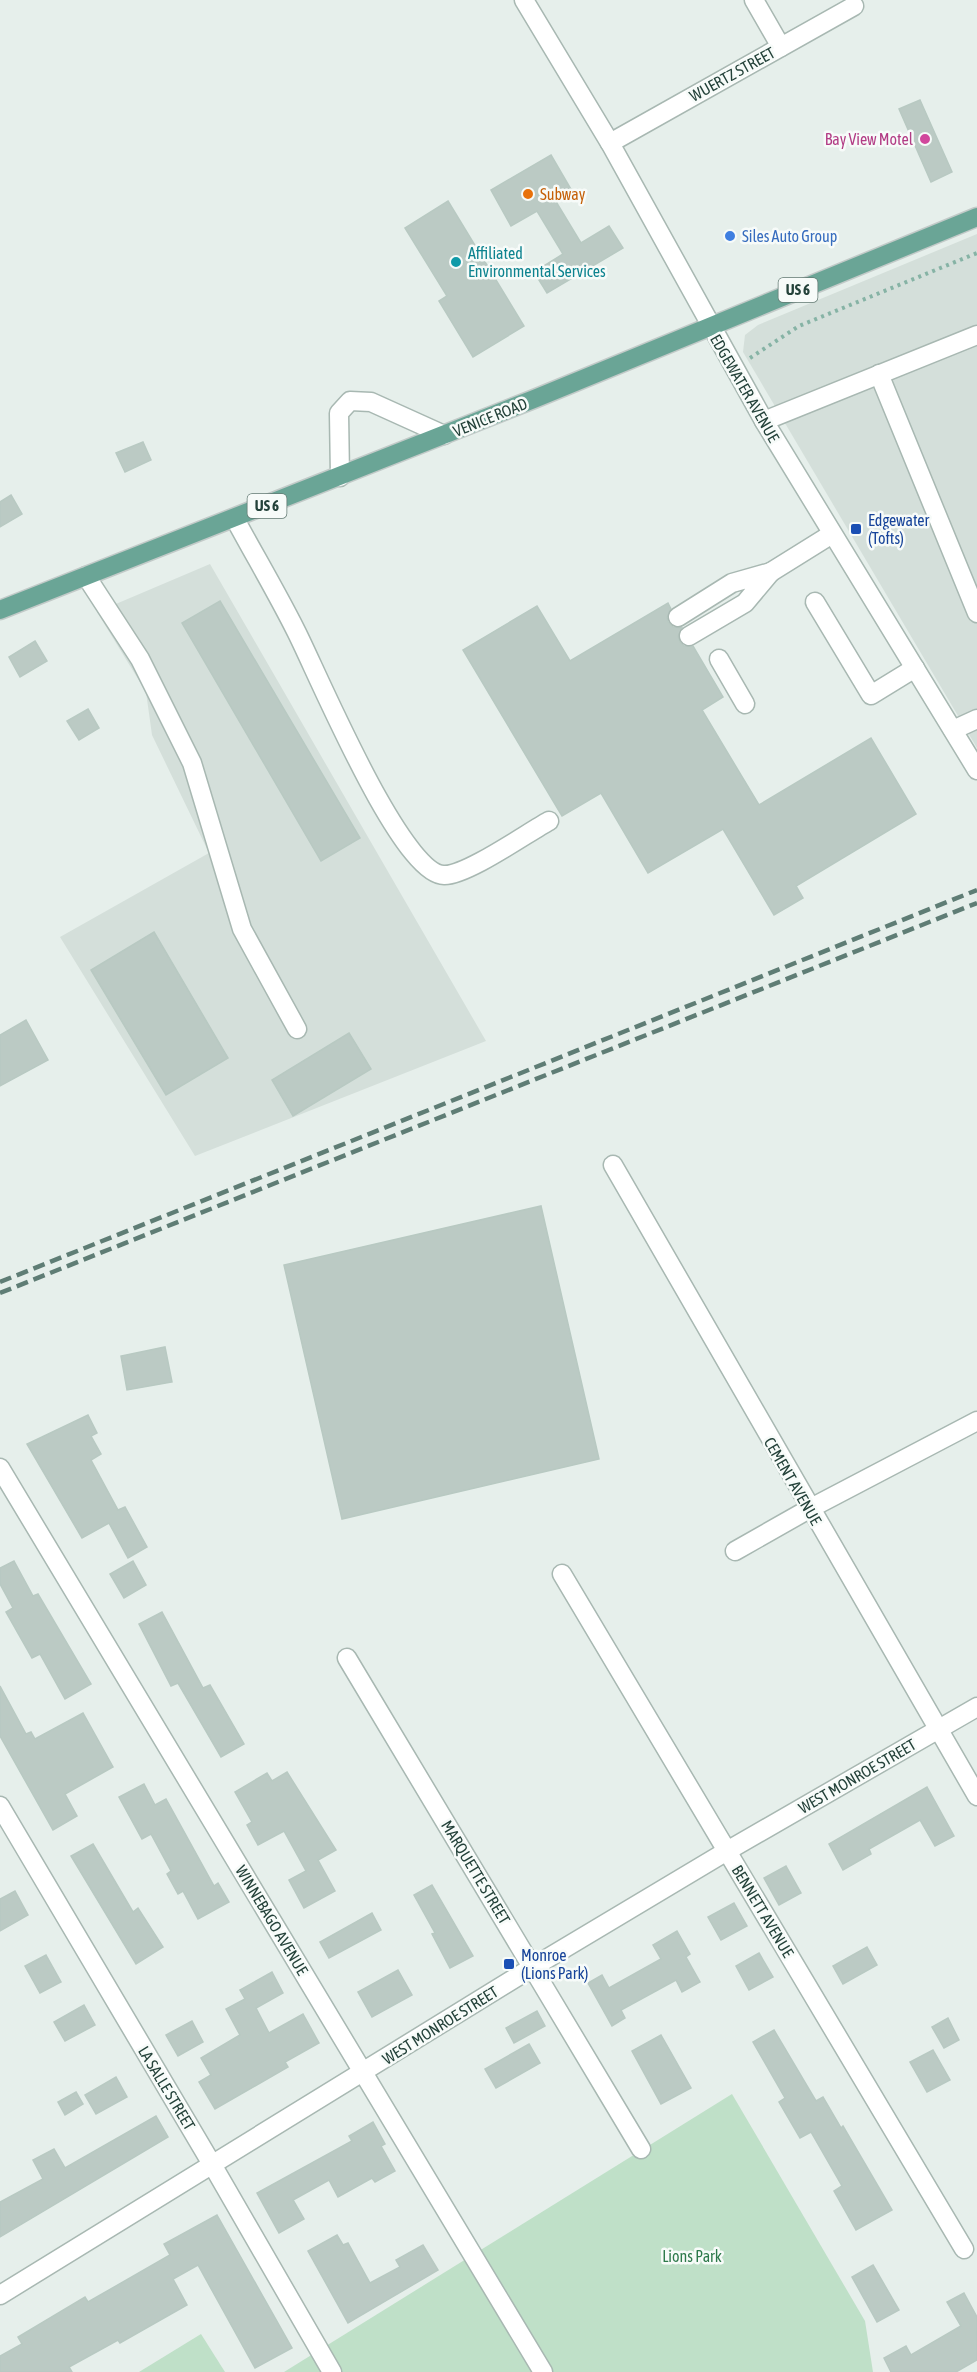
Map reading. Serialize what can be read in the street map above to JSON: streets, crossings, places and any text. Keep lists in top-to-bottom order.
{
  "streets": {
    "main road": ["US 6", "VENICE ROAD"],
    "street": [
      "WUERTZ STREET",
      "EDGEWATER AVENUE",
      "CEMENT AVENUE",
      "WEST MONROE STREET",
      "MARQUETTE STREET",
      "BENNETT AVENUE",
      "WINNEBAGO AVENUE",
      "LA SALLE STREET"
    ]
  },
  "crossings": [
    ["WUERTZ STREET", "EDGEWATER AVENUE"],
    ["EDGEWATER AVENUE", "VENICE ROAD"],
    ["CEMENT AVENUE", "WEST MONROE STREET"],
    ["WEST MONROE STREET", "MARQUETTE STREET"],
    ["WEST MONROE STREET", "BENNETT AVENUE"],
    ["WEST MONROE STREET", "WINNEBAGO AVENUE"],
    ["WEST MONROE STREET", "LA SALLE STREET"]
  ],
  "parks": ["Lions Park"],
  "places": {
    "other": [
      "Bay View Motel",
      "Subway",
      "Siles Auto Group",
      "Affiliated Environmental Services"
    ],
    "transit": ["Edgewater (Tofts)", "Monroe (Lions Park)"]
  }
}
